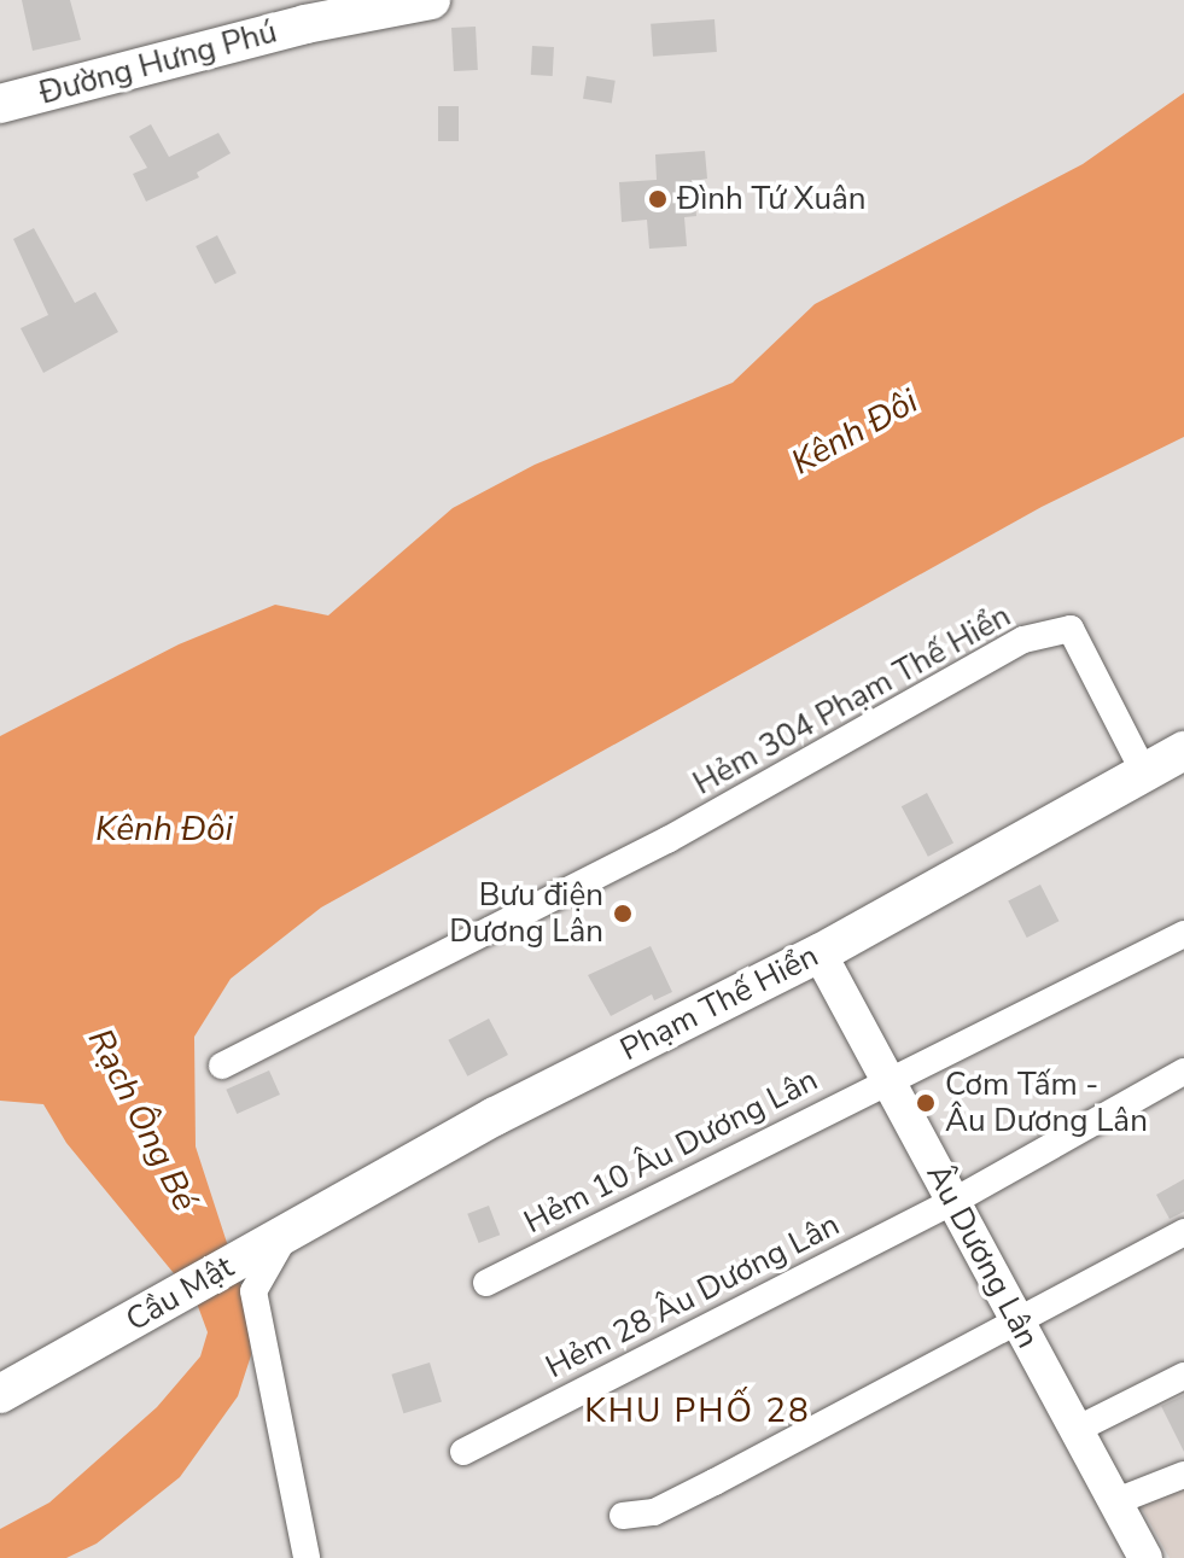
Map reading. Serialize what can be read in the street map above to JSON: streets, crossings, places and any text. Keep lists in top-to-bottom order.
{
  "streets": {
    "main road": ["Đường Hưng Phú", "Phạm Thế Hiển", "Cầu Mật"],
    "street": [
      "Hẻm 304 Phạm Thế Hiển",
      "Hẻm 10 Âu Dương Lân",
      "Âu Dương Lân",
      "Hẻm 28 Âu Dương Lân"
    ]
  },
  "crossings": [
    ["Hẻm 304 Phạm Thế Hiển", "Phạm Thế Hiển"],
    ["Phạm Thế Hiển", "Âu Dương Lân"],
    ["Phạm Thế Hiển", "Cầu Mật"],
    ["Hẻm 10 Âu Dương Lân", "Âu Dương Lân"],
    ["Âu Dương Lân", "Hẻm 28 Âu Dương Lân"]
  ],
  "districts": ["KHU PHỐ 28"],
  "water": ["Kênh Đôi", "Rạch Ông Bé"],
  "places": ["Đình Tứ Xuân", "Bưu điện Dương Lân", "Cơm Tấm - Âu Dương Lân"]
}
